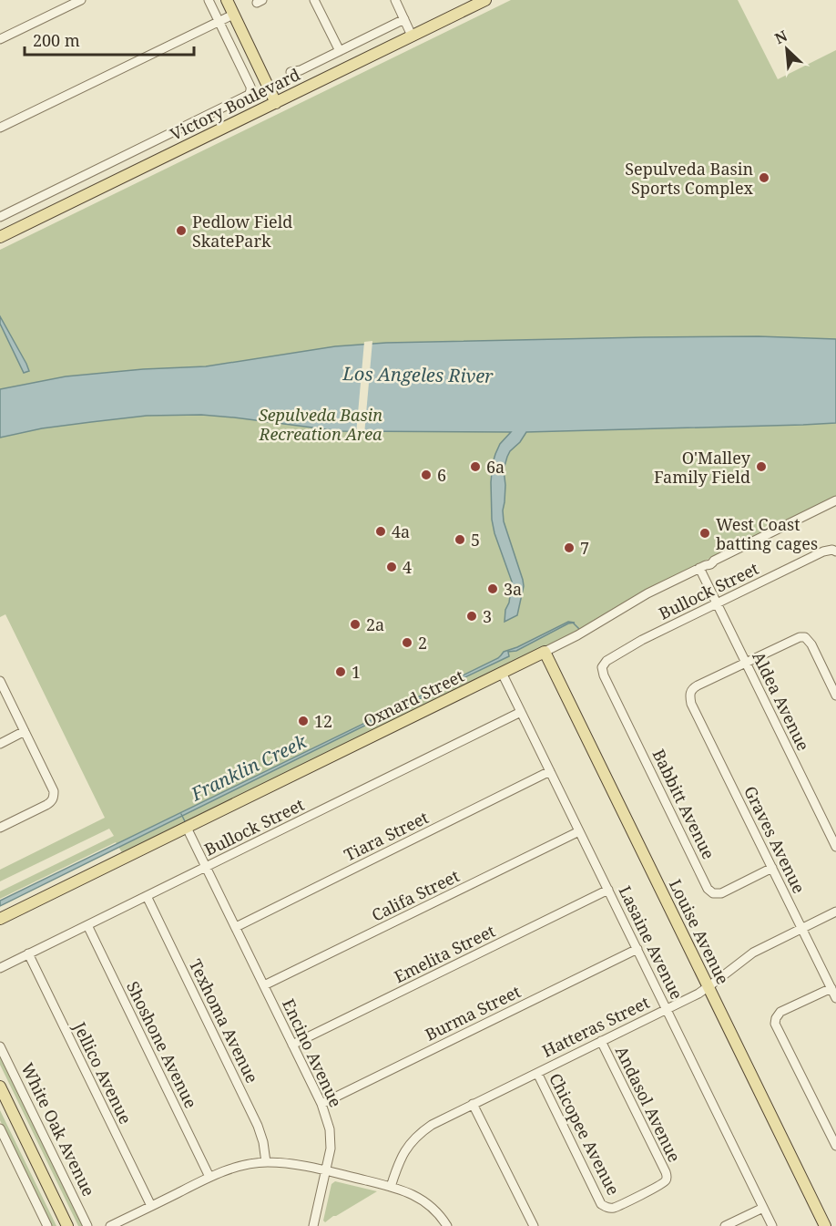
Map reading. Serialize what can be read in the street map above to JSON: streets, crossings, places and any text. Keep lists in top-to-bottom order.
{
  "streets": {
    "main road": [
      "Victory Boulevard",
      "Oxnard Street",
      "Louise Avenue",
      "White Oak Avenue"
    ],
    "street": [
      "Bullock Street",
      "Aldea Avenue",
      "Babbitt Avenue",
      "Tiara Street",
      "Graves Avenue",
      "Califa Street",
      "Lasaine Avenue",
      "Emelita Street",
      "Burma Street",
      "Texhoma Avenue",
      "Hatteras Street",
      "Shoshone Avenue",
      "Encino Avenue",
      "Jellico Avenue",
      "Andasol Avenue",
      "Chicopee Avenue"
    ]
  },
  "crossings": [
    ["Bullock Street", "Aldea Avenue"],
    ["Bullock Street", "Babbitt Avenue"],
    ["Bullock Street", "Lasaine Avenue"],
    ["Bullock Street", "Texhoma Avenue"],
    ["Bullock Street", "Shoshone Avenue"],
    ["Bullock Street", "Encino Avenue"],
    ["Bullock Street", "Jellico Avenue"],
    ["Oxnard Street", "Aldea Avenue"],
    ["Oxnard Street", "Louise Avenue"],
    ["Oxnard Street", "Lasaine Avenue"],
    ["Oxnard Street", "Encino Avenue"],
    ["Aldea Avenue", "Graves Avenue"],
    ["Babbitt Avenue", "Graves Avenue"],
    ["Tiara Street", "Lasaine Avenue"],
    ["Tiara Street", "Encino Avenue"],
    ["Graves Avenue", "Hatteras Street"],
    ["Califa Street", "Lasaine Avenue"],
    ["Califa Street", "Encino Avenue"],
    ["Louise Avenue", "Hatteras Street"],
    ["Lasaine Avenue", "Emelita Street"],
    ["Lasaine Avenue", "Burma Street"],
    ["Lasaine Avenue", "Hatteras Street"],
    ["Emelita Street", "Encino Avenue"],
    ["Burma Street", "Encino Avenue"],
    ["Hatteras Street", "Andasol Avenue"],
    ["Hatteras Street", "Chicopee Avenue"],
    ["Andasol Avenue", "Chicopee Avenue"]
  ],
  "water": ["Los Angeles River", "Franklin Creek"],
  "parks": ["Sepulveda Basin Recreation Area"],
  "places": [
    "Sepulveda Basin Sports Complex",
    "Pedlow Field SkatePark",
    "6a",
    "O'Malley Family Field",
    "6",
    "4a",
    "West Coast batting cages",
    "5",
    "7",
    "4",
    "3a",
    "3",
    "2a",
    "2",
    "1",
    "12"
  ],
  "scale_bar": "200 m",
  "north": "top left"
}
